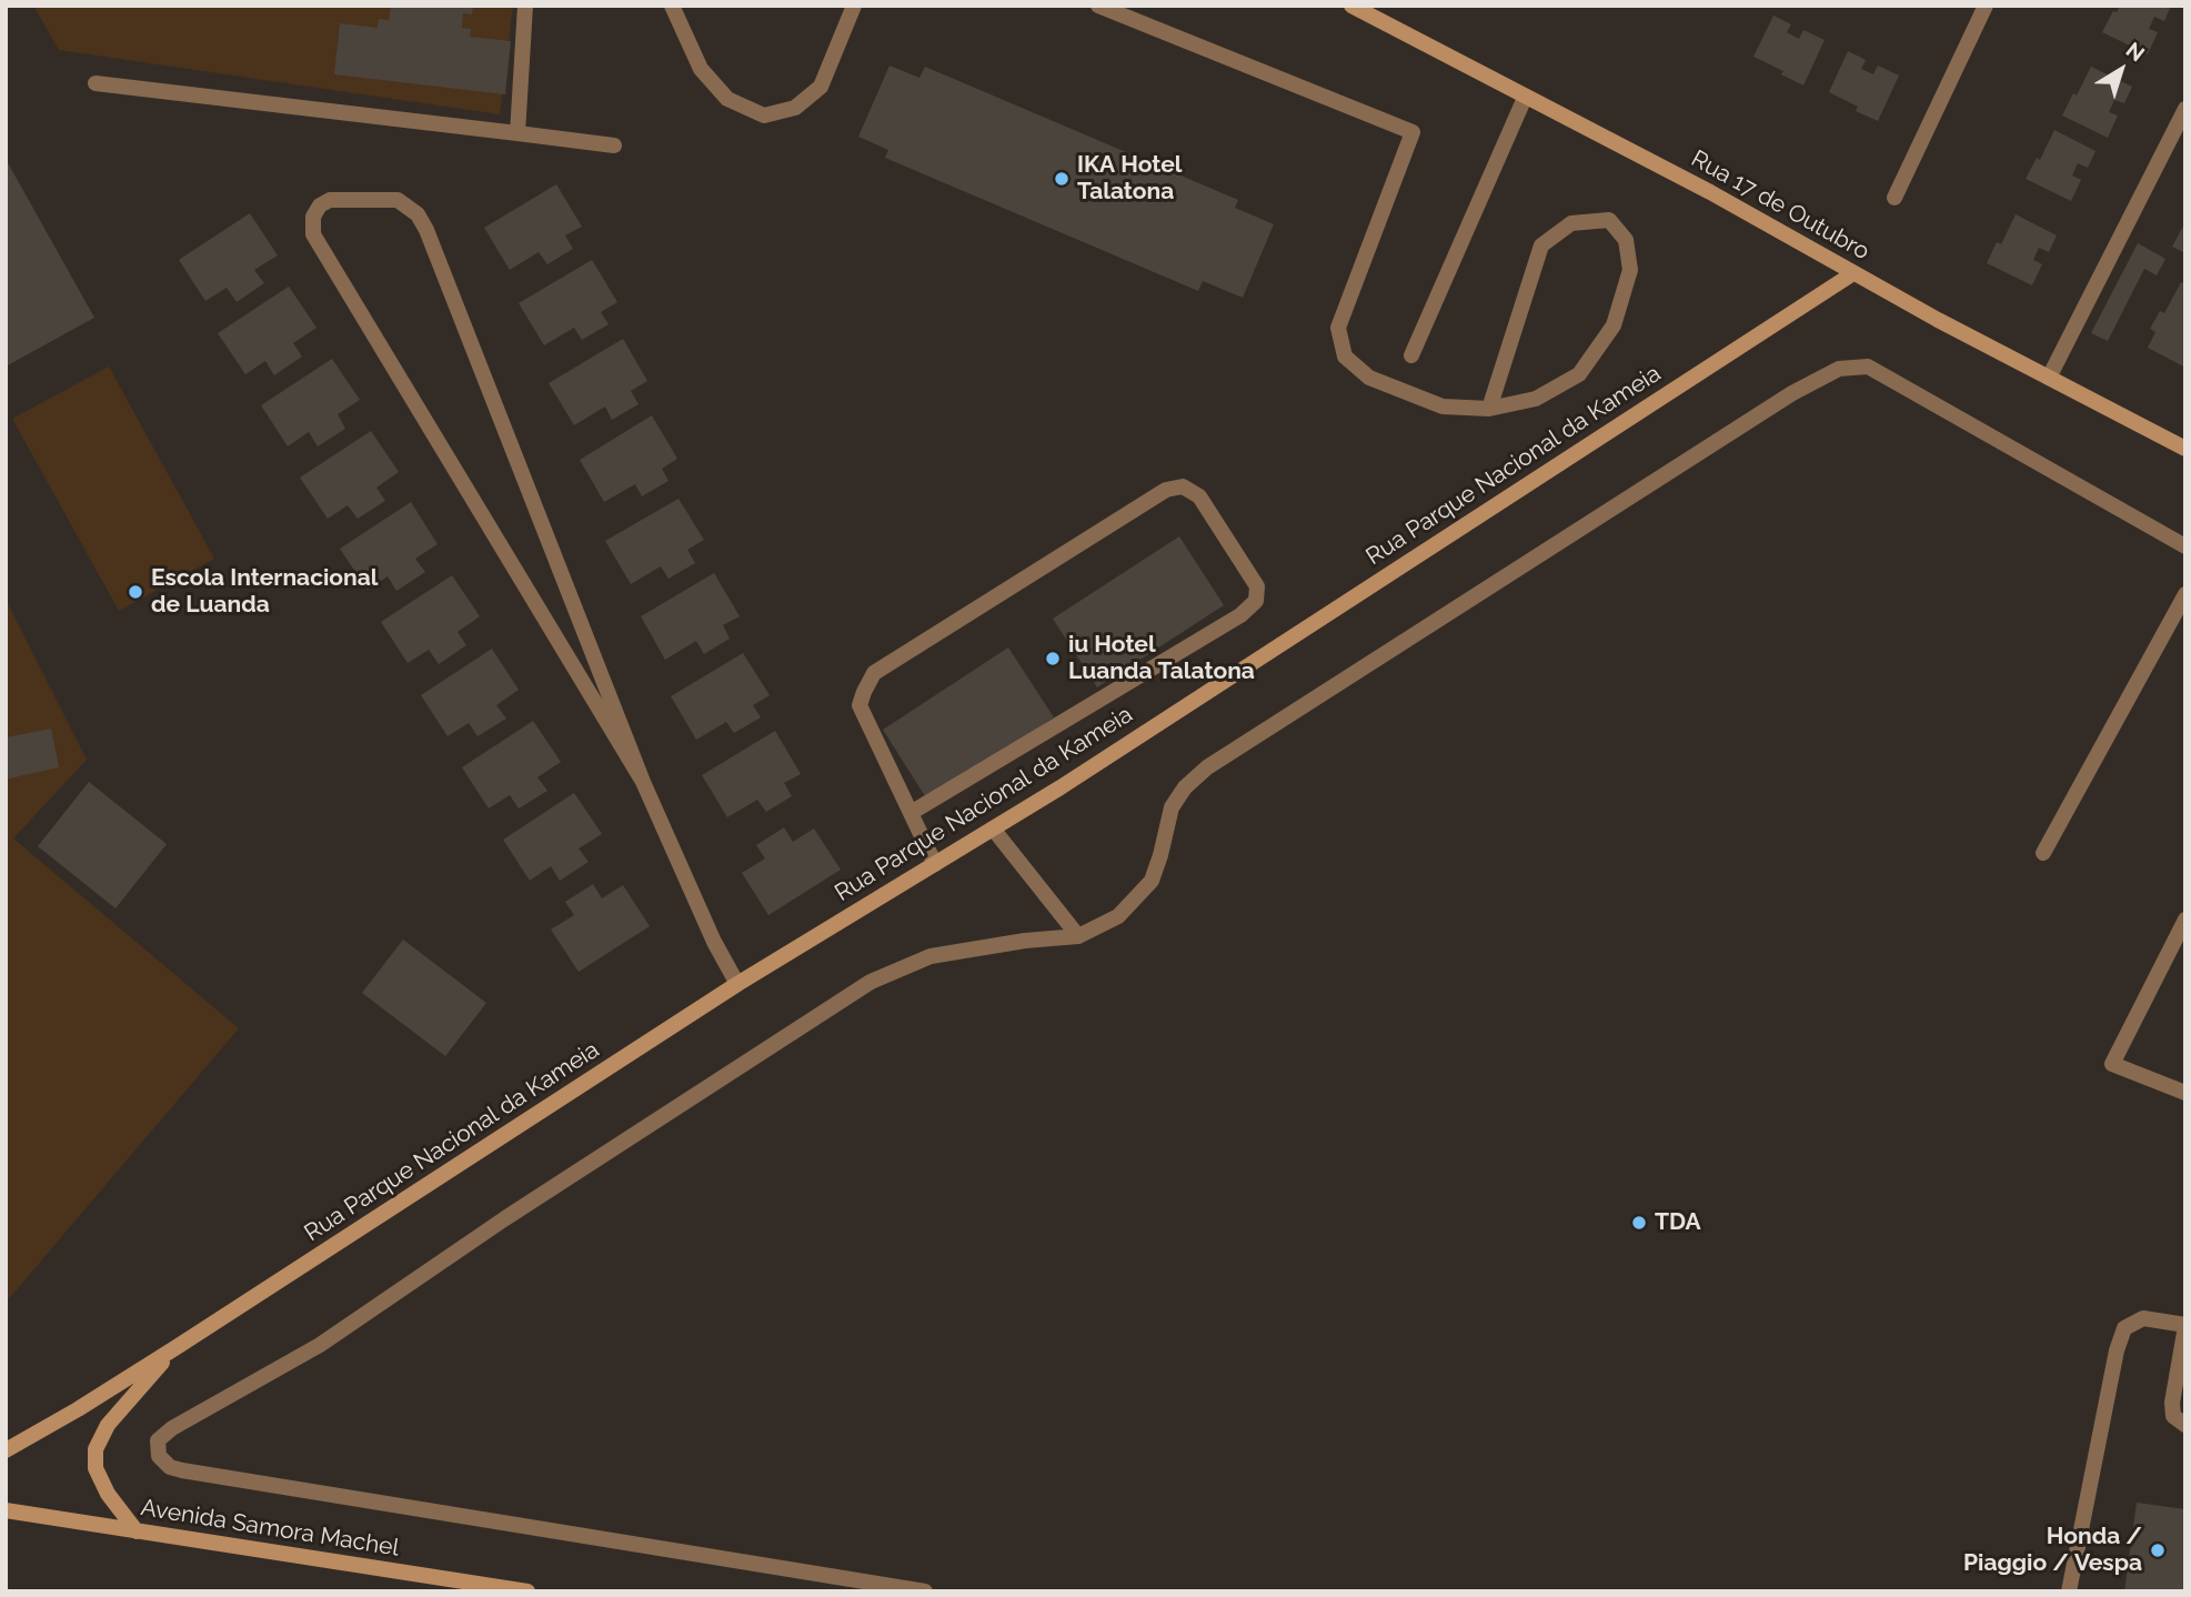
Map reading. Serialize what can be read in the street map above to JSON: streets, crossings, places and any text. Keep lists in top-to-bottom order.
{
  "streets": {
    "street": ["Rua 17 de Outubro", "Rua Parque Nacional da Kameia", "Avenida Samora Machel"]
  },
  "crossings": [
    ["Rua 17 de Outubro", "Rua Parque Nacional da Kameia"],
    ["Rua Parque Nacional da Kameia", "Avenida Samora Machel"]
  ],
  "places": [
    "IKA Hotel Talatona",
    "Escola Internacional de Luanda",
    "iu Hotel Luanda Talatona",
    "TDA",
    "Honda / Piaggio / Vespa"
  ],
  "north": "top right"
}
